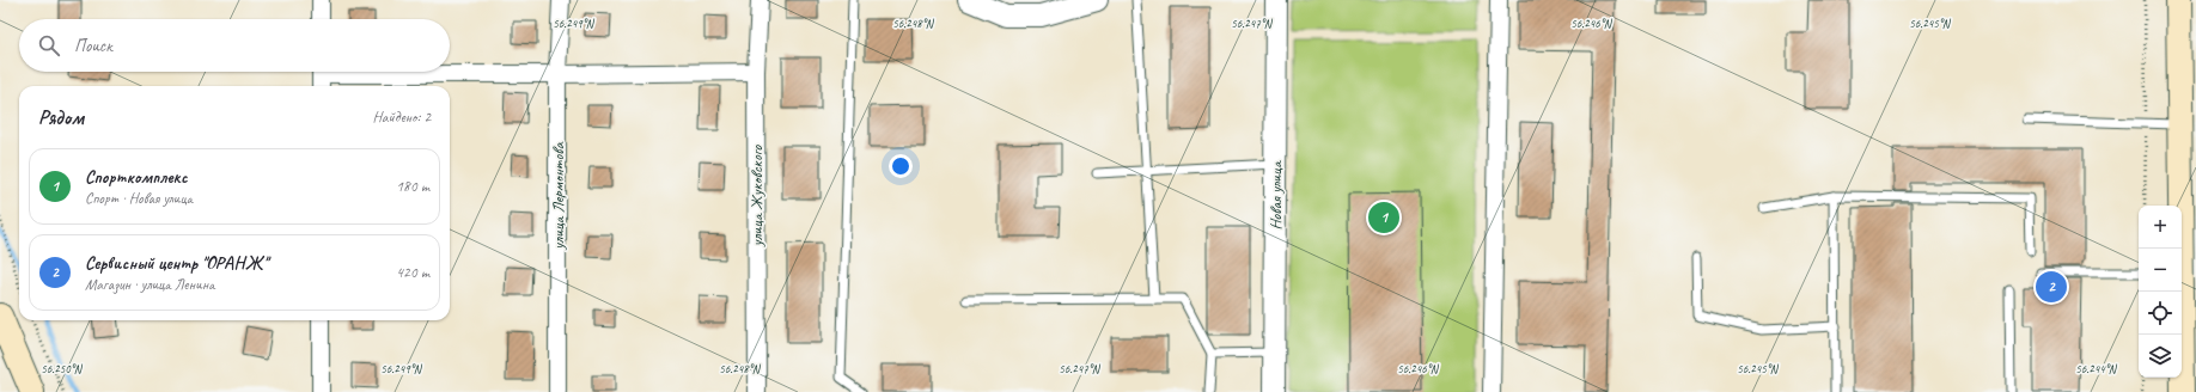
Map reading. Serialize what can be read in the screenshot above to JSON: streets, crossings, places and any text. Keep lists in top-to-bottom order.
{
  "streets": {
    "street": ["улица Лермонтова", "улица Жуковского", "Новая улица"]
  },
  "page": {
    "search": "Поиск",
    "heading": ["Рядом", "Найдено: 2"],
    "list": [
      {
        "mark": "1",
        "name": "Спорткомплекс",
        "note": "Спорт · Новая улица",
        "value": "180 m"
      },
      {
        "mark": "2",
        "name": "Сервисный центр \"ОРАНЖ\"",
        "note": "Магазин · улица Ленина",
        "value": "420 m"
      }
    ],
    "pins": ["1", "2"],
    "map_buttons": ["+", "−"]
  },
  "coordinates": [
    "56.249°N",
    "56.248°N",
    "56.247°N",
    "56.246°N",
    "56.245°N",
    "56.250°N",
    "56.244°N"
  ]
}
